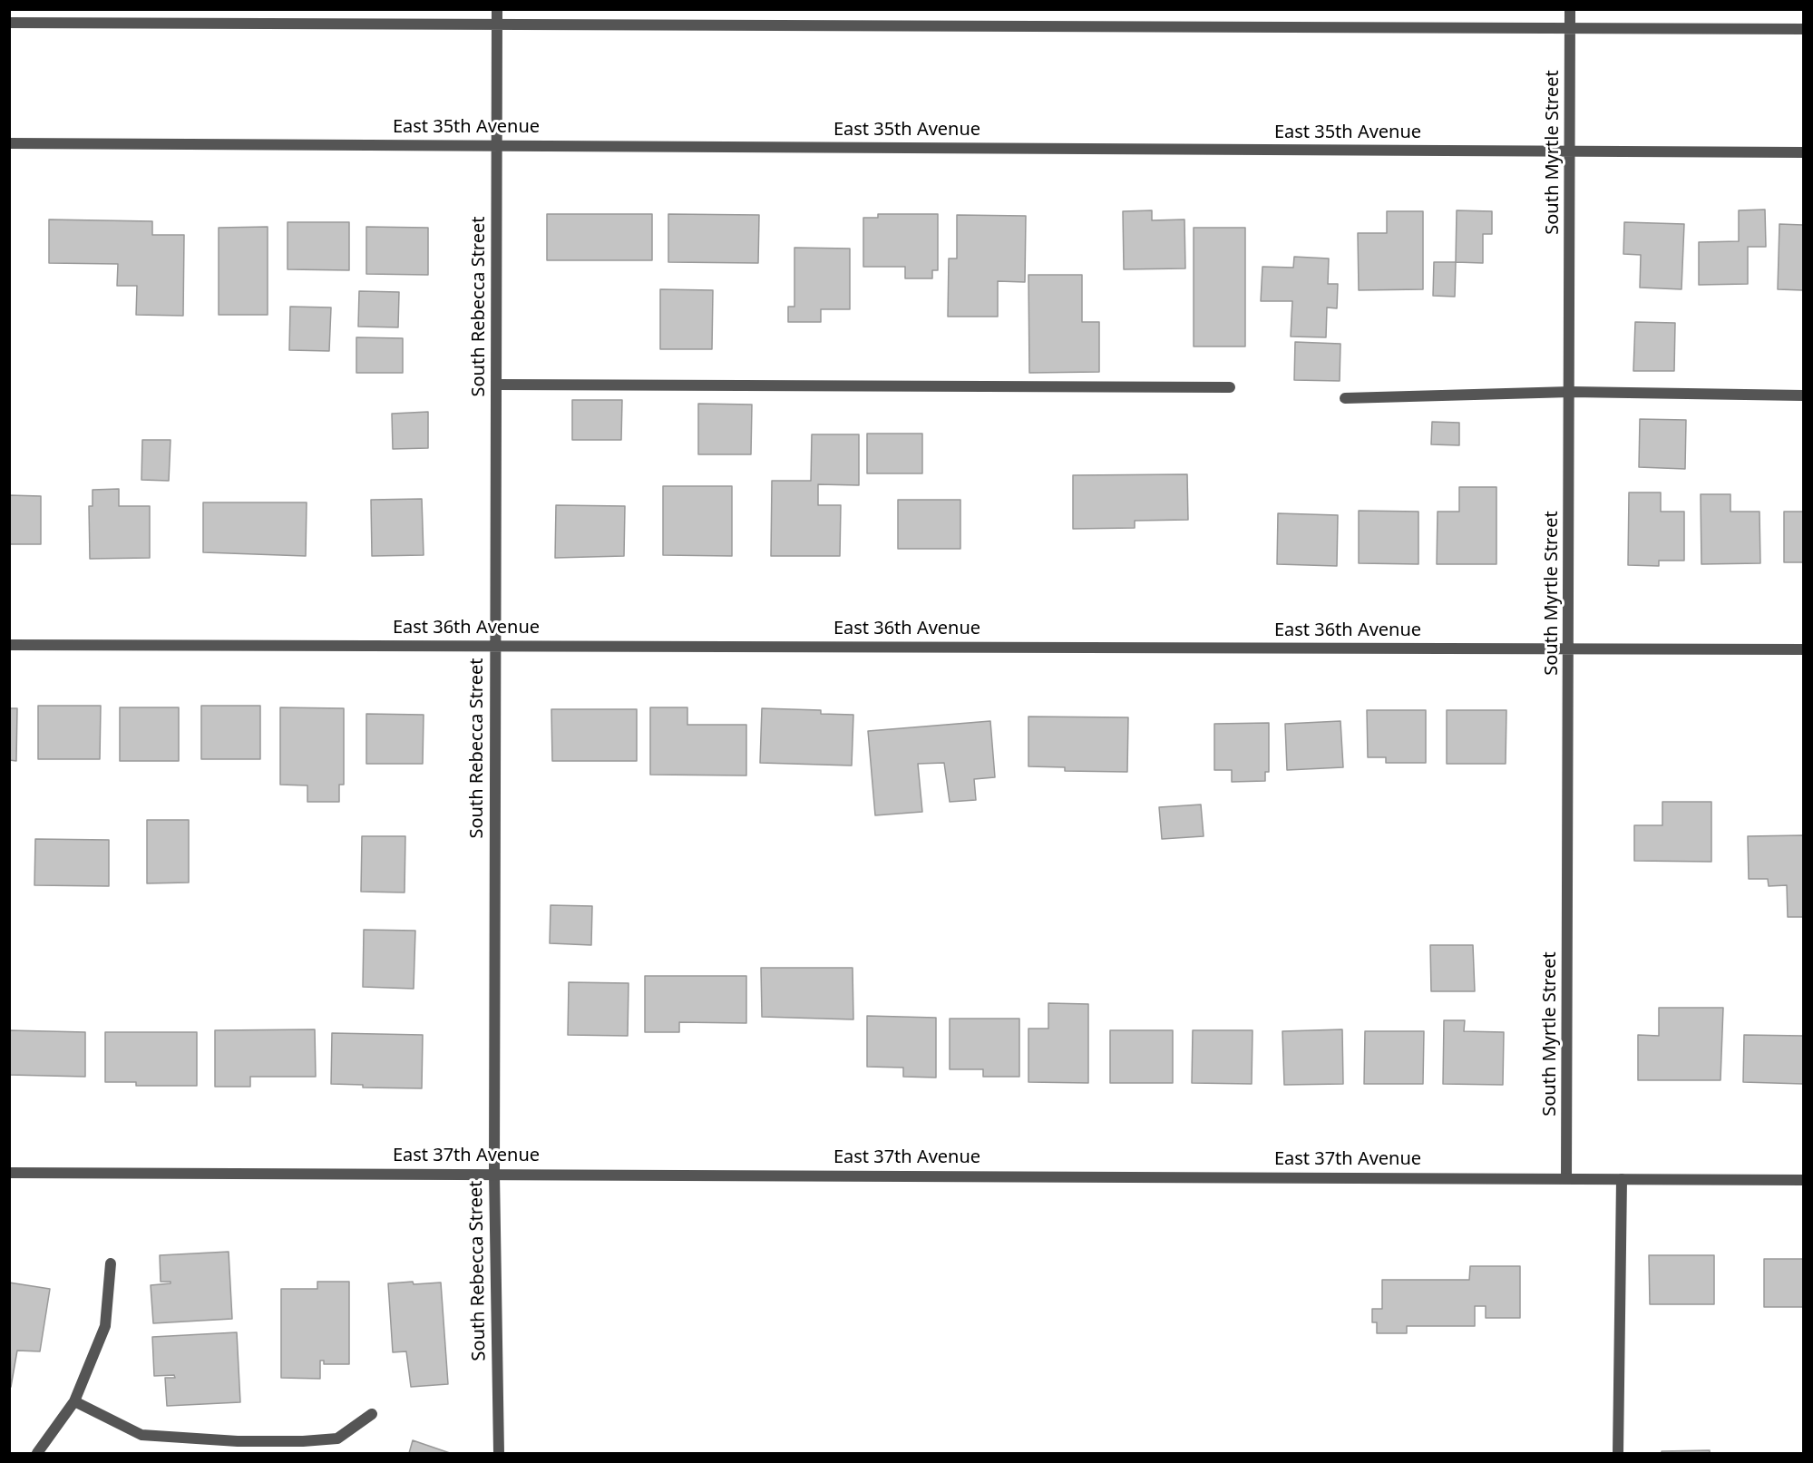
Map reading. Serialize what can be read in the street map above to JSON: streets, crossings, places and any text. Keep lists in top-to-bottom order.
{
  "streets": {
    "street": [
      "East 35th Avenue",
      "South Myrtle Street",
      "South Rebecca Street",
      "East 36th Avenue",
      "East 37th Avenue"
    ]
  },
  "crossings": [
    ["East 35th Avenue", "South Myrtle Street"],
    ["East 35th Avenue", "South Rebecca Street"],
    ["South Myrtle Street", "East 36th Avenue"],
    ["South Myrtle Street", "East 37th Avenue"],
    ["South Rebecca Street", "East 36th Avenue"],
    ["South Rebecca Street", "East 37th Avenue"]
  ]
}
